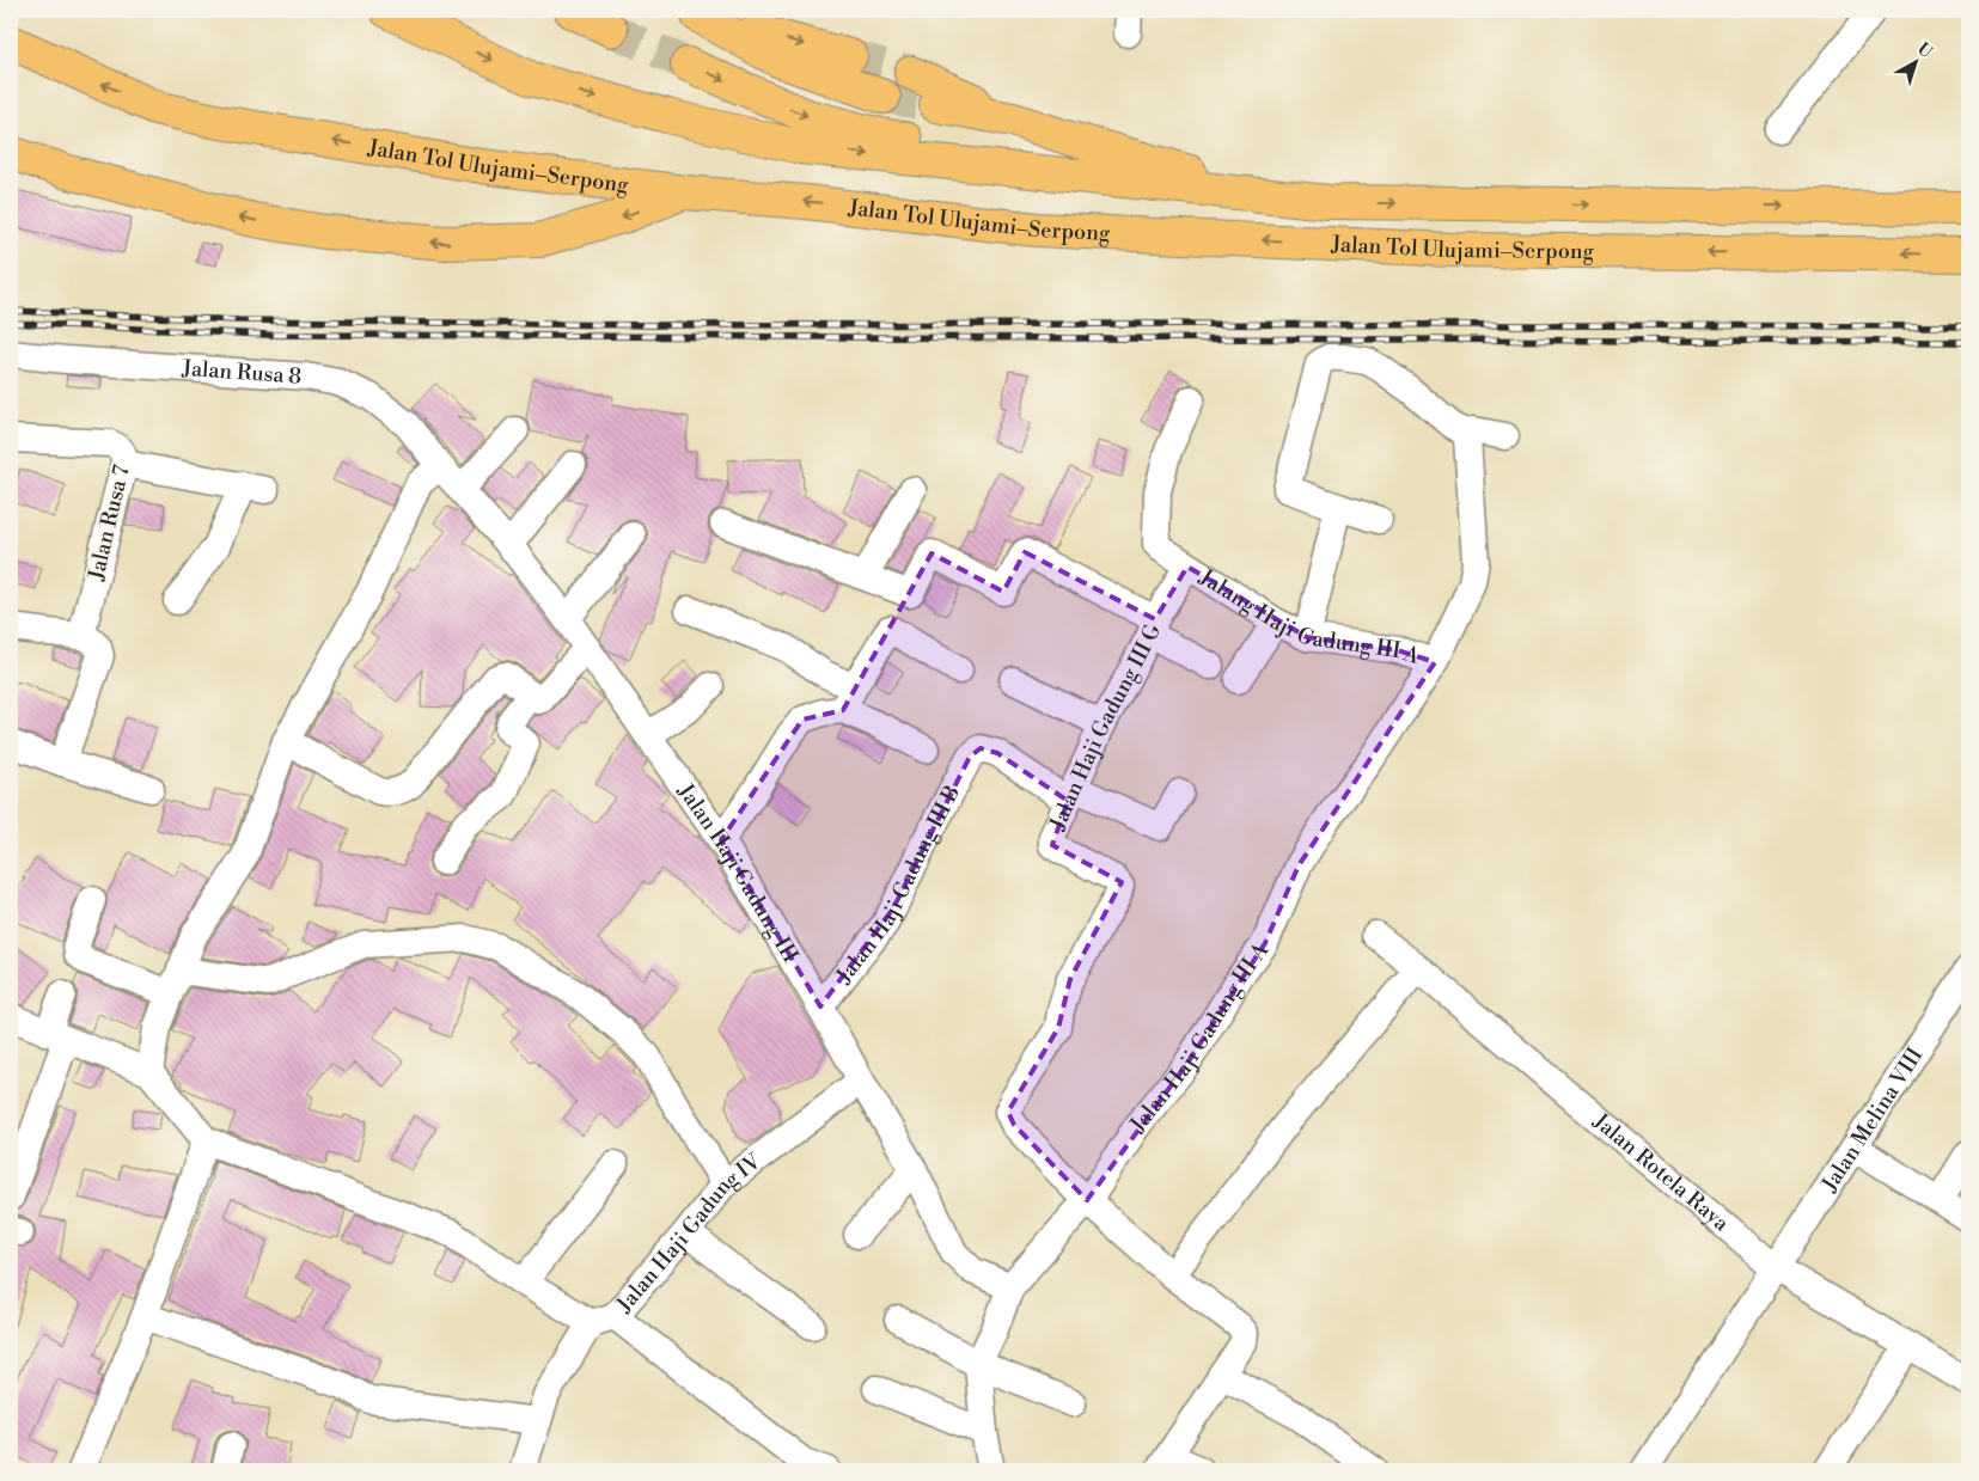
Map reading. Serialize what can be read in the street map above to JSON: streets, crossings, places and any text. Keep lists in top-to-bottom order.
{
  "streets": {
    "highway": ["Jalan Tol Ulujami–Serpong"],
    "street": [
      "Jalan Rusa 8",
      "Jalan Rusa 7",
      "Jalang Haji Gadung III A",
      "Jalan Haji Gadung III G",
      "Jalan Haji Gadung III",
      "Jalan Haji Gadung III B",
      "Jalan Haji Gadung III A",
      "Jalan Melina VIII",
      "Jalan Rotela Raya",
      "Jalan Haji Gadung IV"
    ]
  },
  "crossings": [
    ["Jalan Rusa 8", "Jalan Haji Gadung III"],
    ["Jalang Haji Gadung III A", "Jalan Haji Gadung III G"],
    ["Jalang Haji Gadung III A", "Jalan Haji Gadung III A"],
    ["Jalan Haji Gadung III G", "Jalan Haji Gadung III B"],
    ["Jalan Haji Gadung III G", "Jalan Haji Gadung III A"],
    ["Jalan Haji Gadung III", "Jalan Haji Gadung III B"],
    ["Jalan Haji Gadung III", "Jalan Haji Gadung IV"],
    ["Jalan Melina VIII", "Jalan Rotela Raya"]
  ],
  "north": "top right"
}
